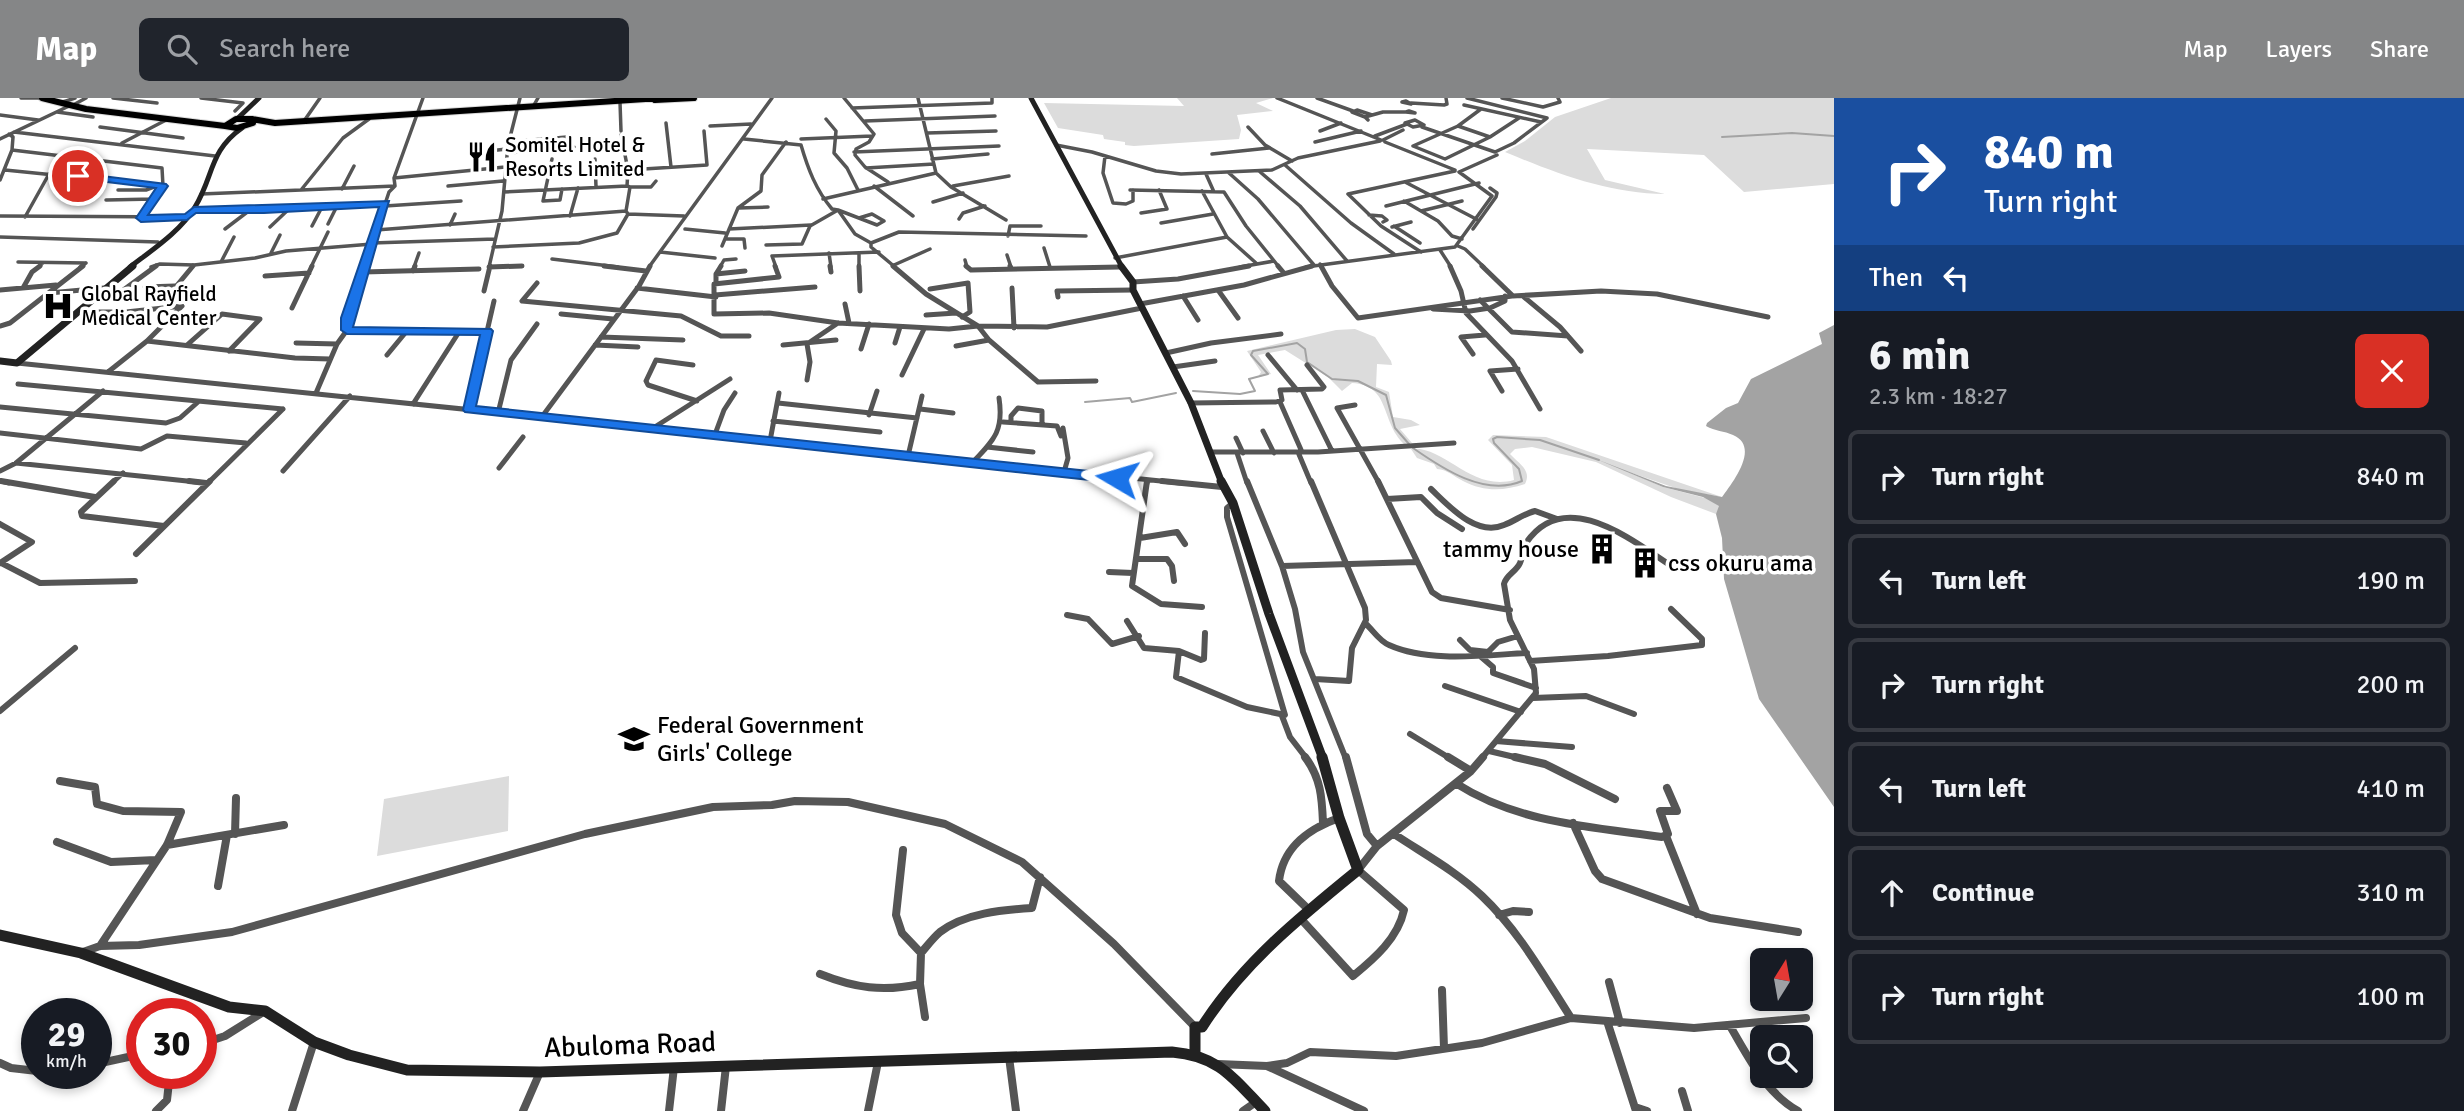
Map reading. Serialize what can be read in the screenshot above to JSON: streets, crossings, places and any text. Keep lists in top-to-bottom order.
{
  "streets": {
    "street": ["Abuloma Road"]
  },
  "places": {
    "restaurant": ["Somitel Hotel & Resorts Limited"],
    "hospital": ["Global Rayfield Medical Center"],
    "building": ["tammy house", "css okuru ama"],
    "school or university": ["Federal Government Girls' College"]
  },
  "north": "top",
  "page": {
    "header": "Map",
    "search": "Search here",
    "nav": ["Map", "Layers", "Share"],
    "turn": ["840 m", "Turn right"],
    "then": "Then",
    "heading": ["6 min", "2.3 km · 18:27"],
    "list": [
      {
        "name": "Turn right",
        "value": "840 m"
      },
      {
        "name": "Turn left",
        "value": "190 m"
      },
      {
        "name": "Turn right",
        "value": "200 m"
      },
      {
        "name": "Turn left",
        "value": "410 m"
      },
      {
        "name": "Continue",
        "value": "310 m"
      },
      {
        "name": "Turn right",
        "value": "100 m"
      }
    ],
    "speed": "29 km/h",
    "limit": "30"
  }
}
